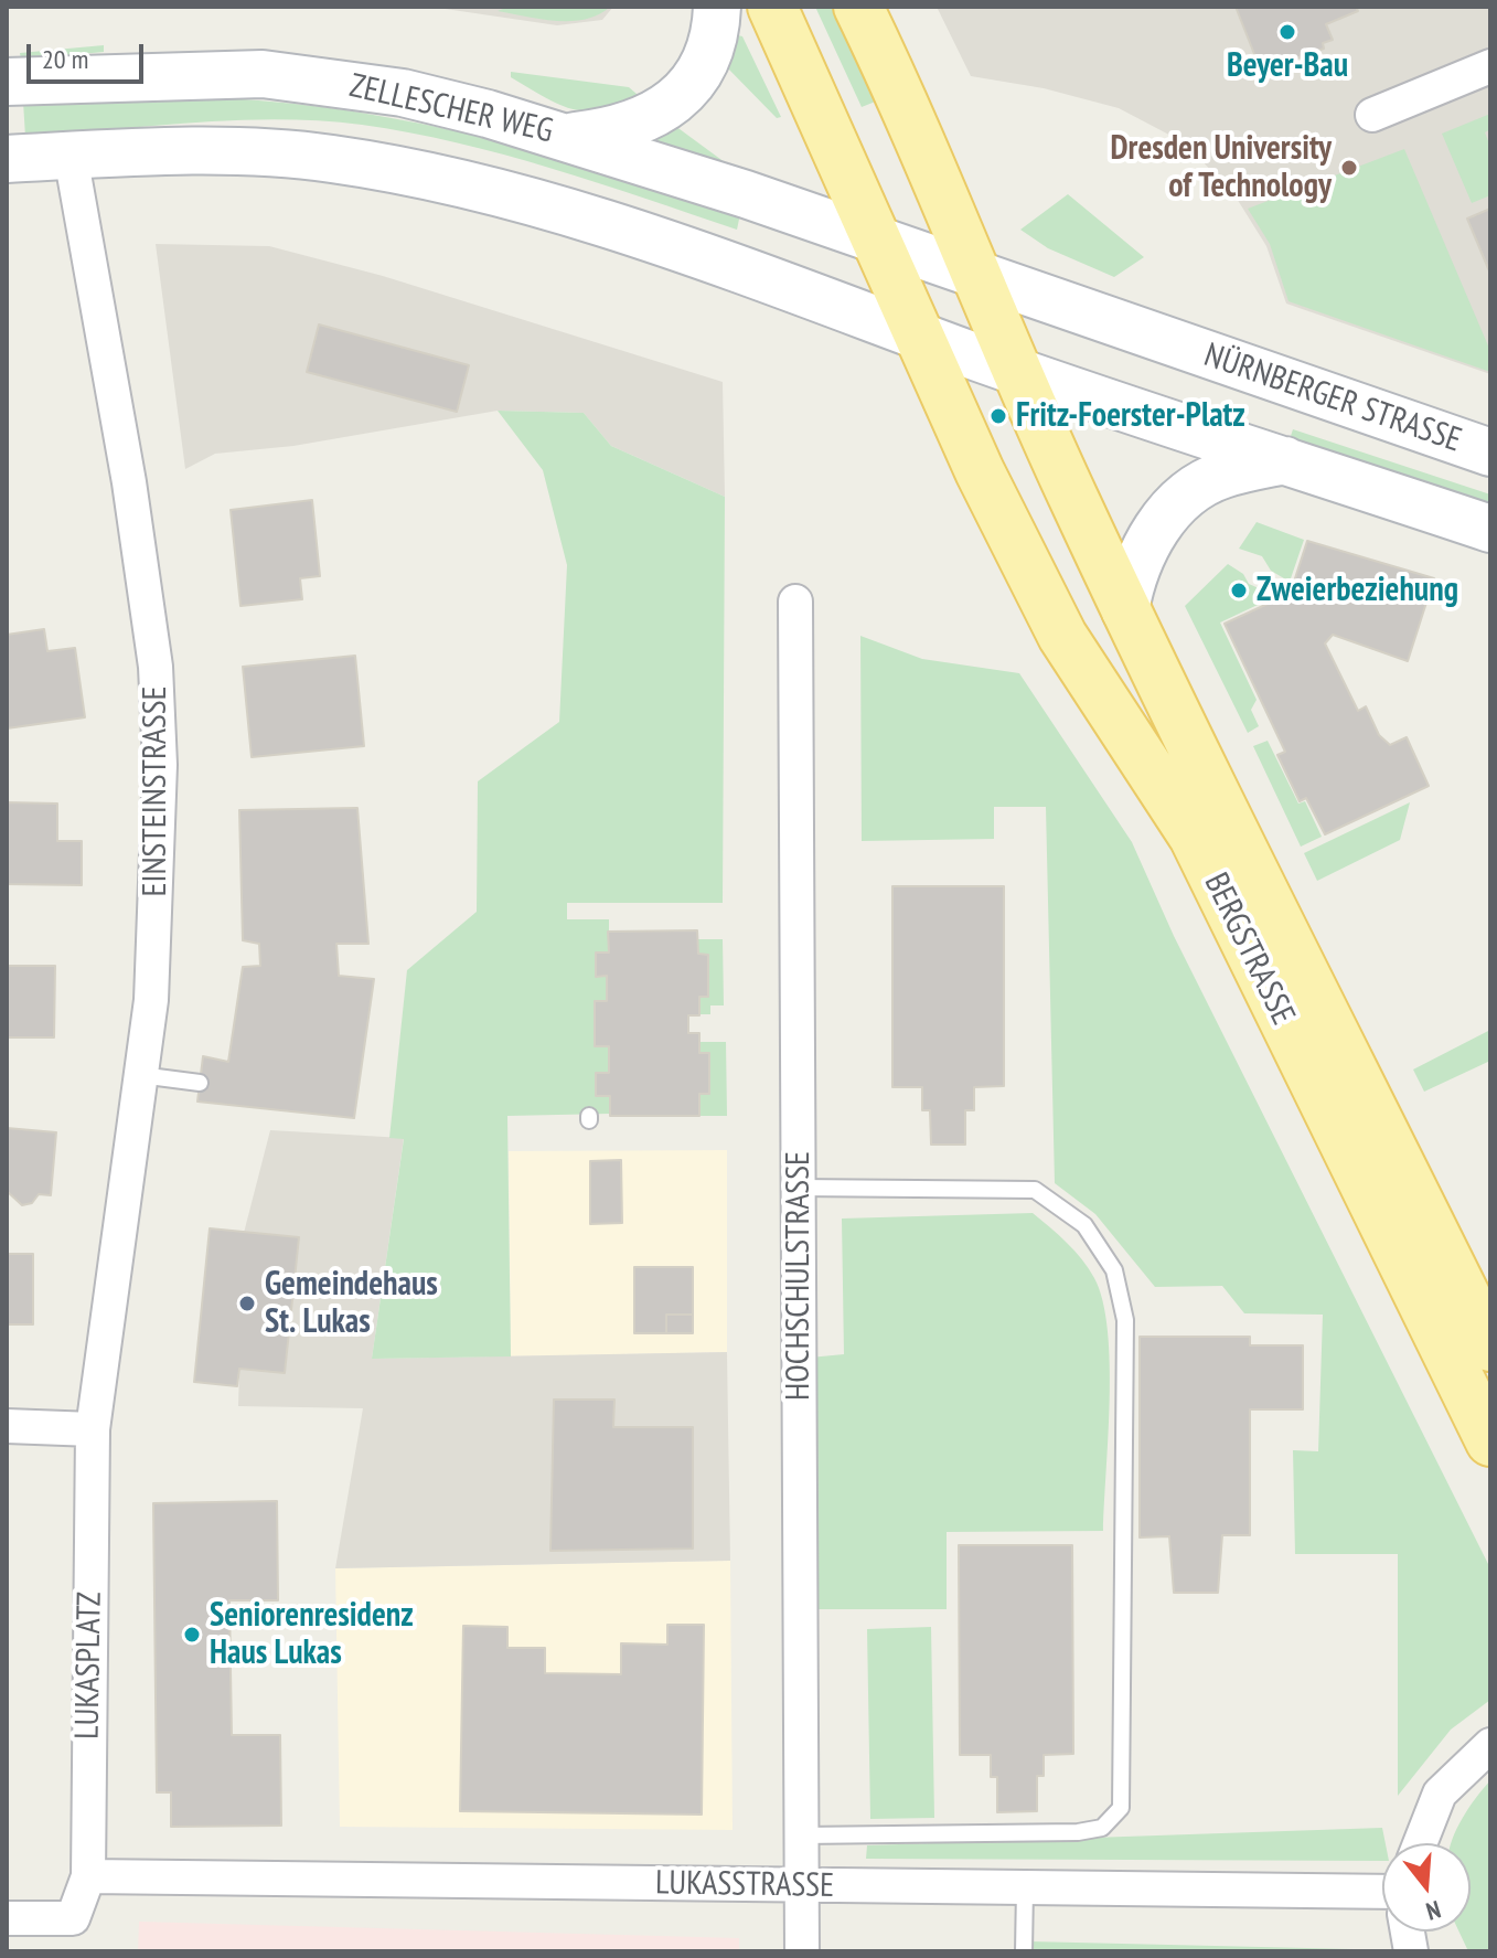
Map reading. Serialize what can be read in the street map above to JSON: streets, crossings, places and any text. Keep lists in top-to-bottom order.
{
  "streets": {
    "main road": ["ZELLESCHER WEG", "NÜRNBERGER STRASSE", "BERGSTRASSE"],
    "street": [
      "EINSTEINSTRASSE",
      "HOCHSCHULSTRASSE",
      "LUKASPLATZ",
      "LUKASSTRASSE"
    ]
  },
  "crossings": [
    ["ZELLESCHER WEG", "EINSTEINSTRASSE"],
    ["ZELLESCHER WEG", "BERGSTRASSE"],
    ["EINSTEINSTRASSE", "LUKASPLATZ"],
    ["HOCHSCHULSTRASSE", "LUKASSTRASSE"],
    ["LUKASPLATZ", "LUKASSTRASSE"]
  ],
  "places": [
    "Beyer-Bau",
    "Dresden University of Technology",
    "Fritz-Foerster-Platz",
    "Zweierbeziehung",
    "Gemeindehaus St. Lukas",
    "Seniorenresidenz Haus Lukas"
  ],
  "scale_bar": "20 m",
  "north": "bottom"
}
